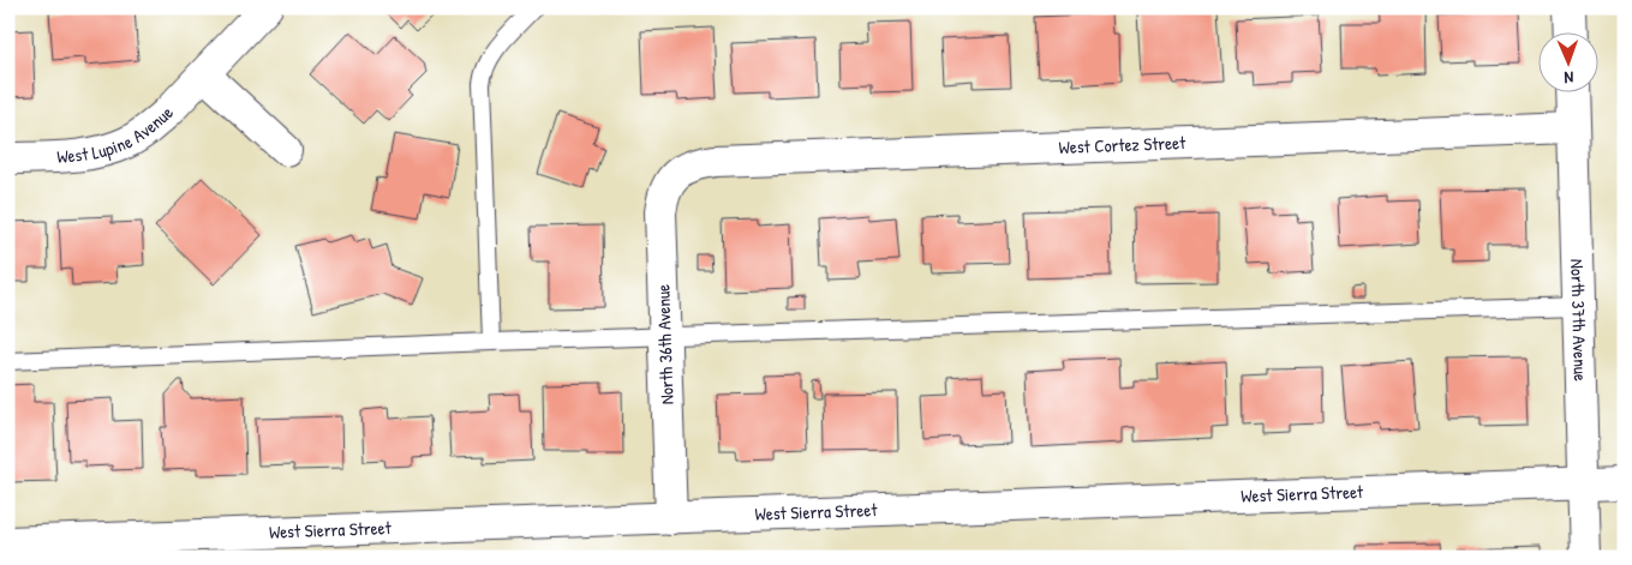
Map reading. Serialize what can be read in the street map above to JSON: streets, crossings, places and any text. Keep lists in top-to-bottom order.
{
  "streets": {
    "street": [
      "West Lupine Avenue",
      "West Cortez Street",
      "North 37th Avenue",
      "North 36th Avenue",
      "West Sierra Street"
    ]
  },
  "crossings": [
    ["West Cortez Street", "North 37th Avenue"],
    ["West Cortez Street", "North 36th Avenue"],
    ["North 37th Avenue", "West Sierra Street"],
    ["North 36th Avenue", "West Sierra Street"]
  ],
  "north": "bottom"
}
